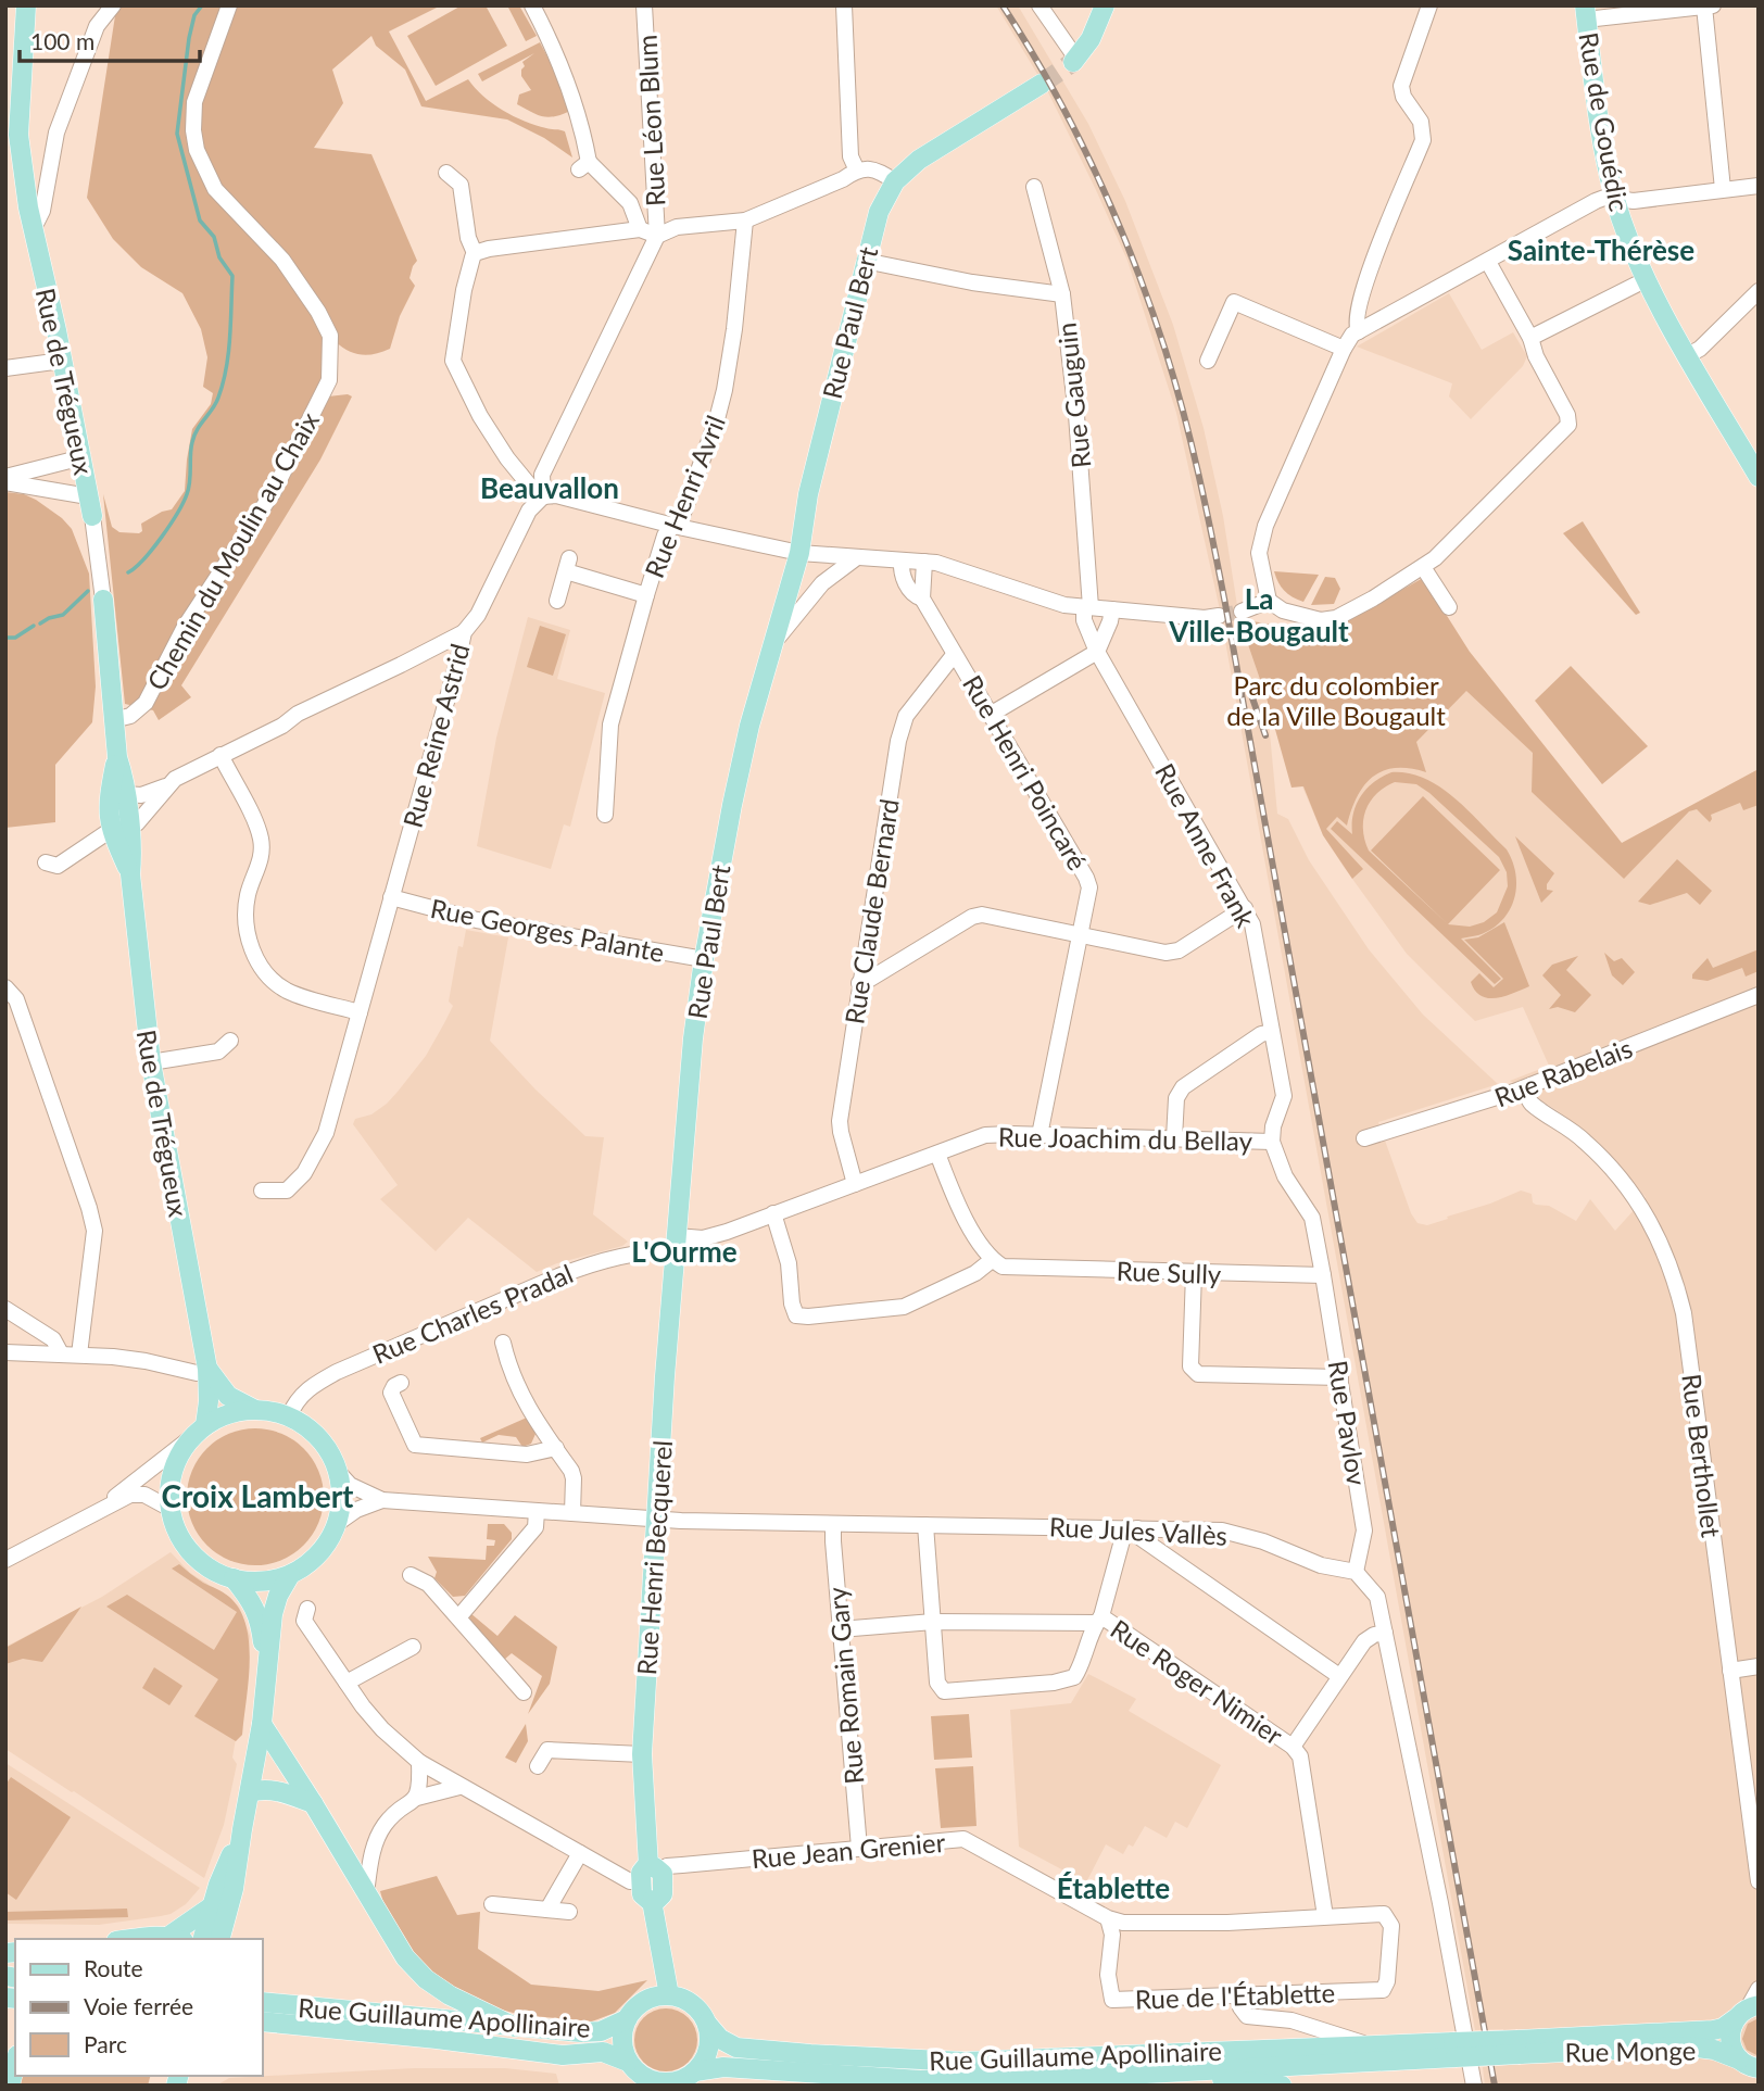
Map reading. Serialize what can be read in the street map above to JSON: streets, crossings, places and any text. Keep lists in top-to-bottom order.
{
  "streets": {
    "main road": [
      "Rue de Gouédic",
      "Rue Paul Bert",
      "Rue de Trégueux",
      "Rue Henri Becquerel",
      "Rue Guillaume Apollinaire",
      "Rue Monge"
    ],
    "street": [
      "Rue Léon Blum",
      "Rue Gauguin",
      "Rue Henri Avril",
      "Chemin du Moulin au Chaix",
      "Rue Reine Astrid",
      "Rue Henri Poincaré",
      "Rue Anne Frank",
      "Rue Claude Bernard",
      "Rue Georges Palante",
      "Rue Rabelais",
      "Rue Joachim du Bellay",
      "Rue Sully",
      "Rue Charles Pradal",
      "Rue Pavlov",
      "Rue Berthollet",
      "Rue Jules Vallès",
      "Rue Roger Nimier",
      "Rue Romain Gary",
      "Rue Jean Grenier",
      "Rue de l'Établette"
    ]
  },
  "crossings": [
    ["Rue Léon Blum", "Rue Reine Astrid"],
    ["Rue Paul Bert", "Rue Georges Palante"],
    ["Rue Paul Bert", "Rue Joachim du Bellay"],
    ["Rue Paul Bert", "Rue Charles Pradal"],
    ["Rue Paul Bert", "Rue Henri Becquerel"],
    ["Rue de Trégueux", "Chemin du Moulin au Chaix"],
    ["Rue de Trégueux", "Rue Charles Pradal"],
    ["Rue Gauguin", "Rue Anne Frank"],
    ["Rue Reine Astrid", "Rue Georges Palante"],
    ["Rue Henri Poincaré", "Rue Claude Bernard"],
    ["Rue Henri Poincaré", "Rue Joachim du Bellay"],
    ["Rue Anne Frank", "Rue Joachim du Bellay"],
    ["Rue Claude Bernard", "Rue Joachim du Bellay"],
    ["Rue Rabelais", "Rue Berthollet"],
    ["Rue Joachim du Bellay", "Rue Charles Pradal"],
    ["Rue Joachim du Bellay", "Rue Henri Becquerel"],
    ["Rue Sully", "Rue Pavlov"],
    ["Rue Charles Pradal", "Rue Henri Becquerel"],
    ["Rue Pavlov", "Rue Jules Vallès"],
    ["Rue Jules Vallès", "Rue Henri Becquerel"],
    ["Rue Jules Vallès", "Rue Roger Nimier"],
    ["Rue Jules Vallès", "Rue Romain Gary"],
    ["Rue Henri Becquerel", "Rue Jean Grenier"],
    ["Rue Romain Gary", "Rue Jean Grenier"],
    ["Rue Jean Grenier", "Rue de l'Établette"]
  ],
  "districts": [
    "Sainte-Thérèse",
    "Beauvallon",
    "La Ville-Bougault",
    "L'Ourme",
    "Croix Lambert",
    "Établette"
  ],
  "parks": ["Parc du colombier de la Ville Bougault"],
  "legend": ["Route", "Voie ferrée", "Parc"],
  "scale_bar": "100 m"
}
